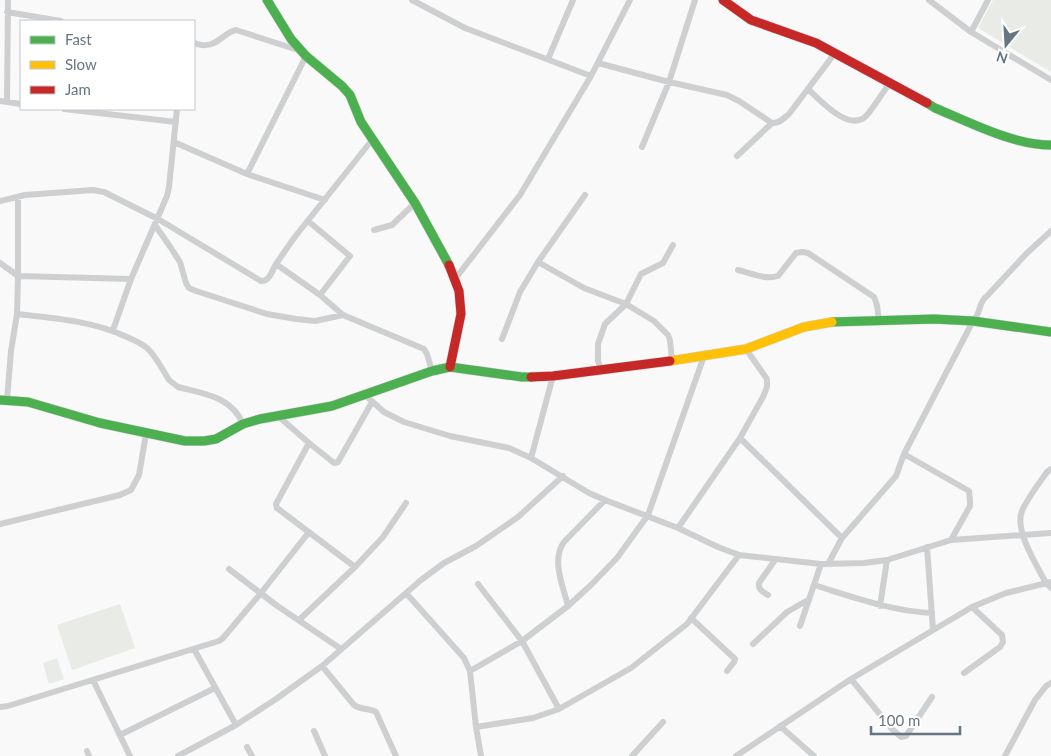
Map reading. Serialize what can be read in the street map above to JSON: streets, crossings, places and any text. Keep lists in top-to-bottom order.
{
  "legend": ["Fast", "Slow", "Jam"],
  "scale_bar": "100 m",
  "north": "bottom"
}
